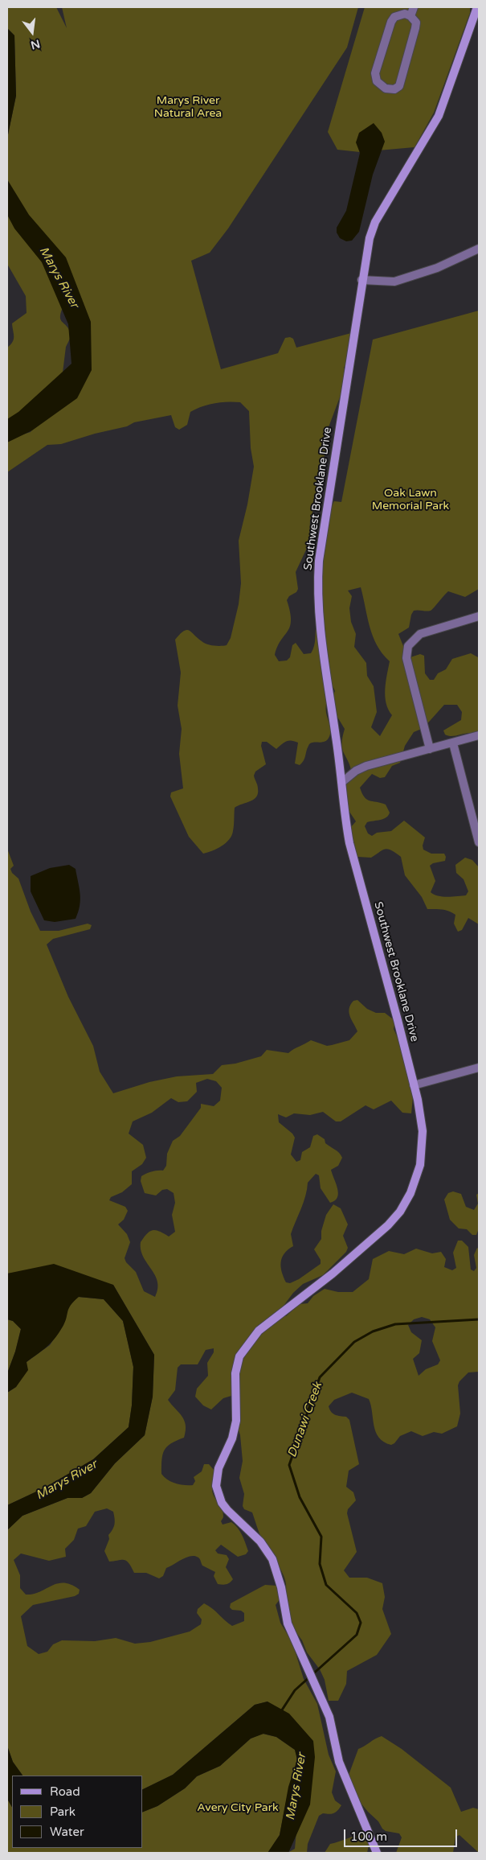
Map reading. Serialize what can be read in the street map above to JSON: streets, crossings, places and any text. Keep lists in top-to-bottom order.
{
  "streets": {
    "street": ["Southwest Brooklane Drive"]
  },
  "water": ["Marys River", "Dunawi Creek"],
  "parks": ["Marys River Natural Area", "Oak Lawn Memorial Park", "Avery City Park"],
  "legend": ["Road", "Park", "Water"],
  "scale_bar": "100 m",
  "north": "bottom"
}
